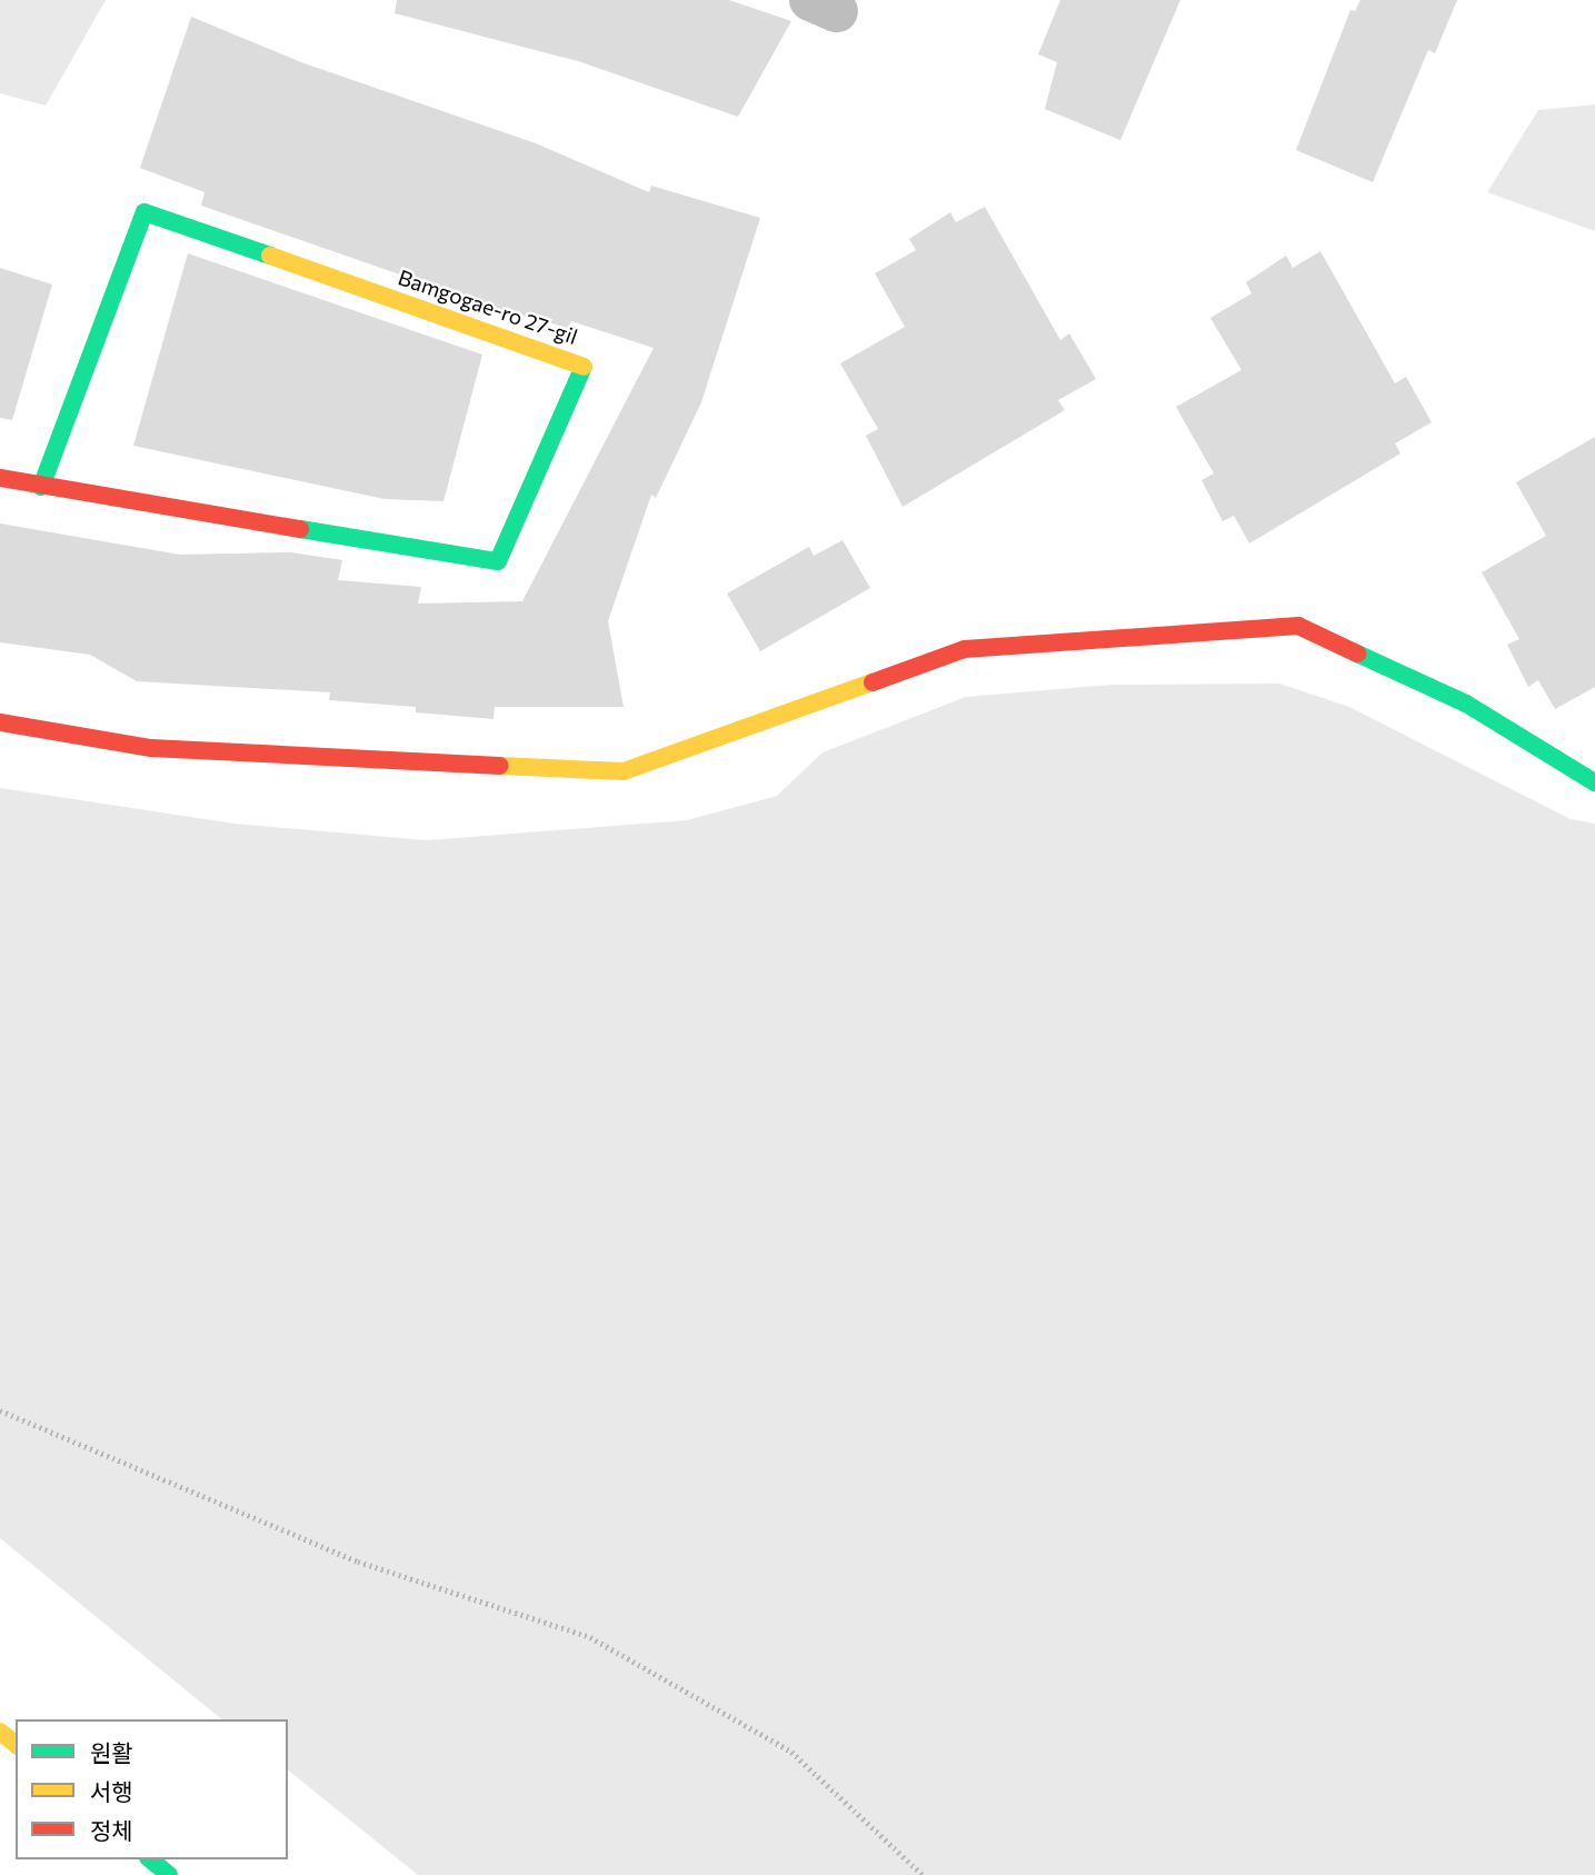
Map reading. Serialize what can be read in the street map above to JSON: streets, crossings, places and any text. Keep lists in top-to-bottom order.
{
  "streets": {
    "street": ["Bamgogae-ro 27-gil"]
  },
  "legend": ["원활", "서행", "정체"]
}
